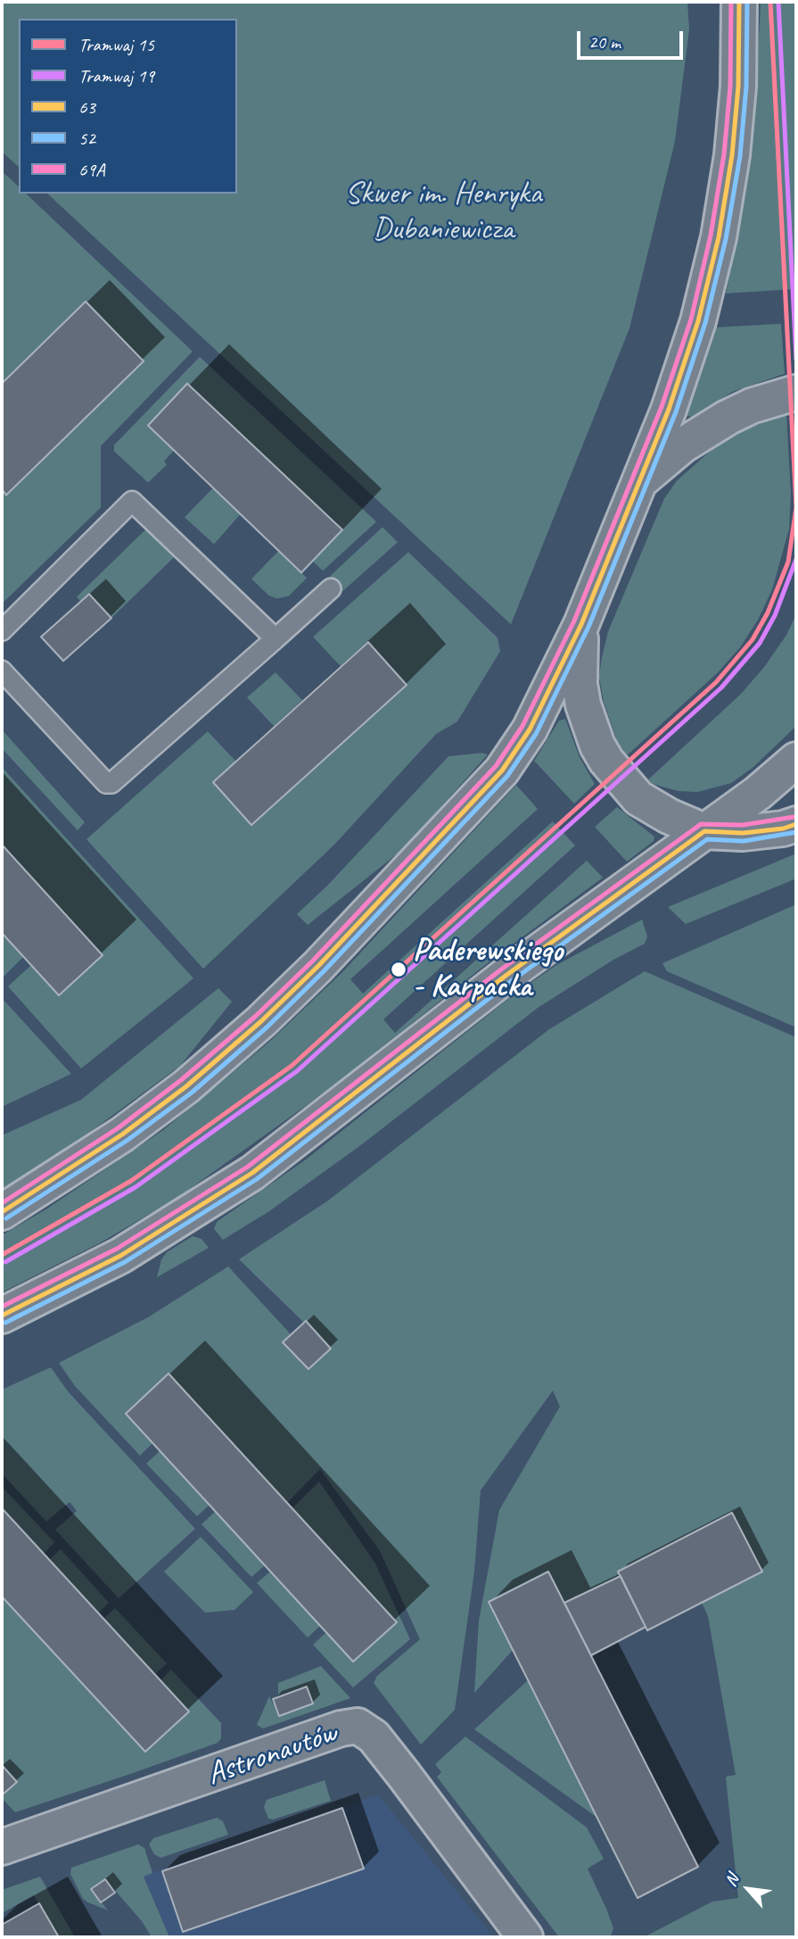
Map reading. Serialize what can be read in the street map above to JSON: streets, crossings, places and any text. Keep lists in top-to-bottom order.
{
  "streets": {
    "main road": ["Astronautów"]
  },
  "parks": ["Skwer im. Henryka Dubaniewicza"],
  "places": ["Paderewskiego - Karpacka"],
  "lines": [
    "tram line 15",
    "tram line 19",
    "transit line 63",
    "transit line 52",
    "transit line 69A"
  ],
  "legend": [
    "Tramwaj 15",
    "Tramwaj 19",
    "63",
    "52",
    "69A"
  ],
  "scale_bar": "20 m",
  "north": "top left"
}
